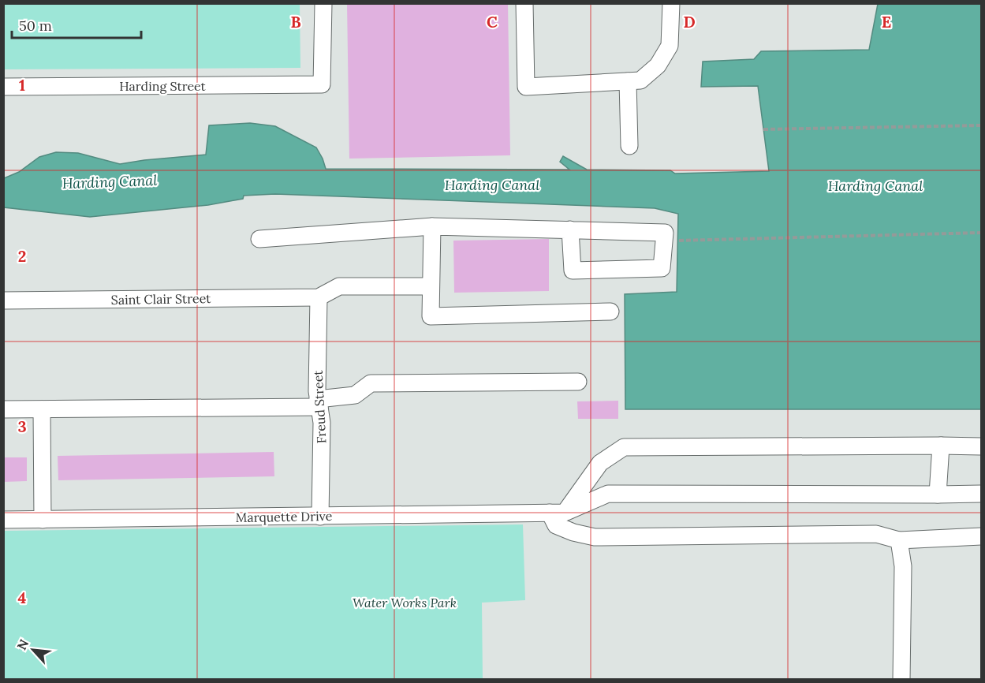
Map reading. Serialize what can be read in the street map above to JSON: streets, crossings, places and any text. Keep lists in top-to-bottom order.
{
  "streets": {
    "street": [
      "Harding Street",
      "Saint Clair Street",
      "Freud Street",
      "Marquette Drive"
    ]
  },
  "crossings": [
    ["Saint Clair Street", "Freud Street"],
    ["Freud Street", "Marquette Drive"]
  ],
  "water": ["Harding Canal"],
  "parks": ["Water Works Park"],
  "scale_bar": "50 m",
  "north": "top left",
  "grid": {
    "columns": [
      "B",
      "C",
      "D",
      "E"
    ],
    "rows": [
      "1",
      "2",
      "3",
      "4"
    ]
  }
}
